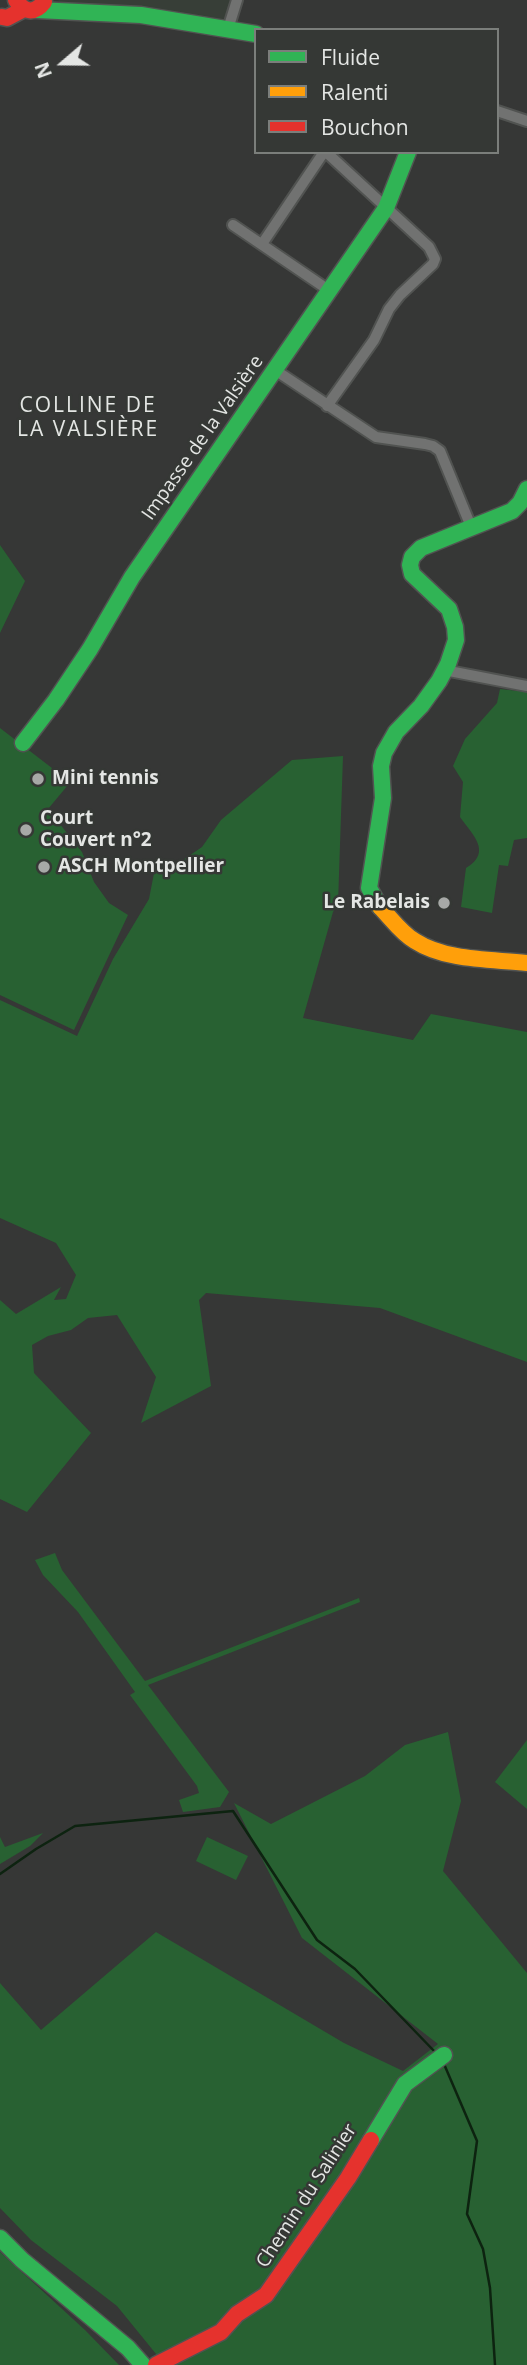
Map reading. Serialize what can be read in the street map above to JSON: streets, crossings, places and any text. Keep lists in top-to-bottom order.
{
  "streets": {
    "street": ["Impasse de la Valsière", "Chemin du Salinier"]
  },
  "districts": ["COLLINE DE LA VALSIÈRE"],
  "places": [
    "Mini tennis",
    "Court Couvert n°2",
    "ASCH Montpellier",
    "Le Rabelais"
  ],
  "legend": ["Fluide", "Ralenti", "Bouchon"],
  "north": "left"
}
